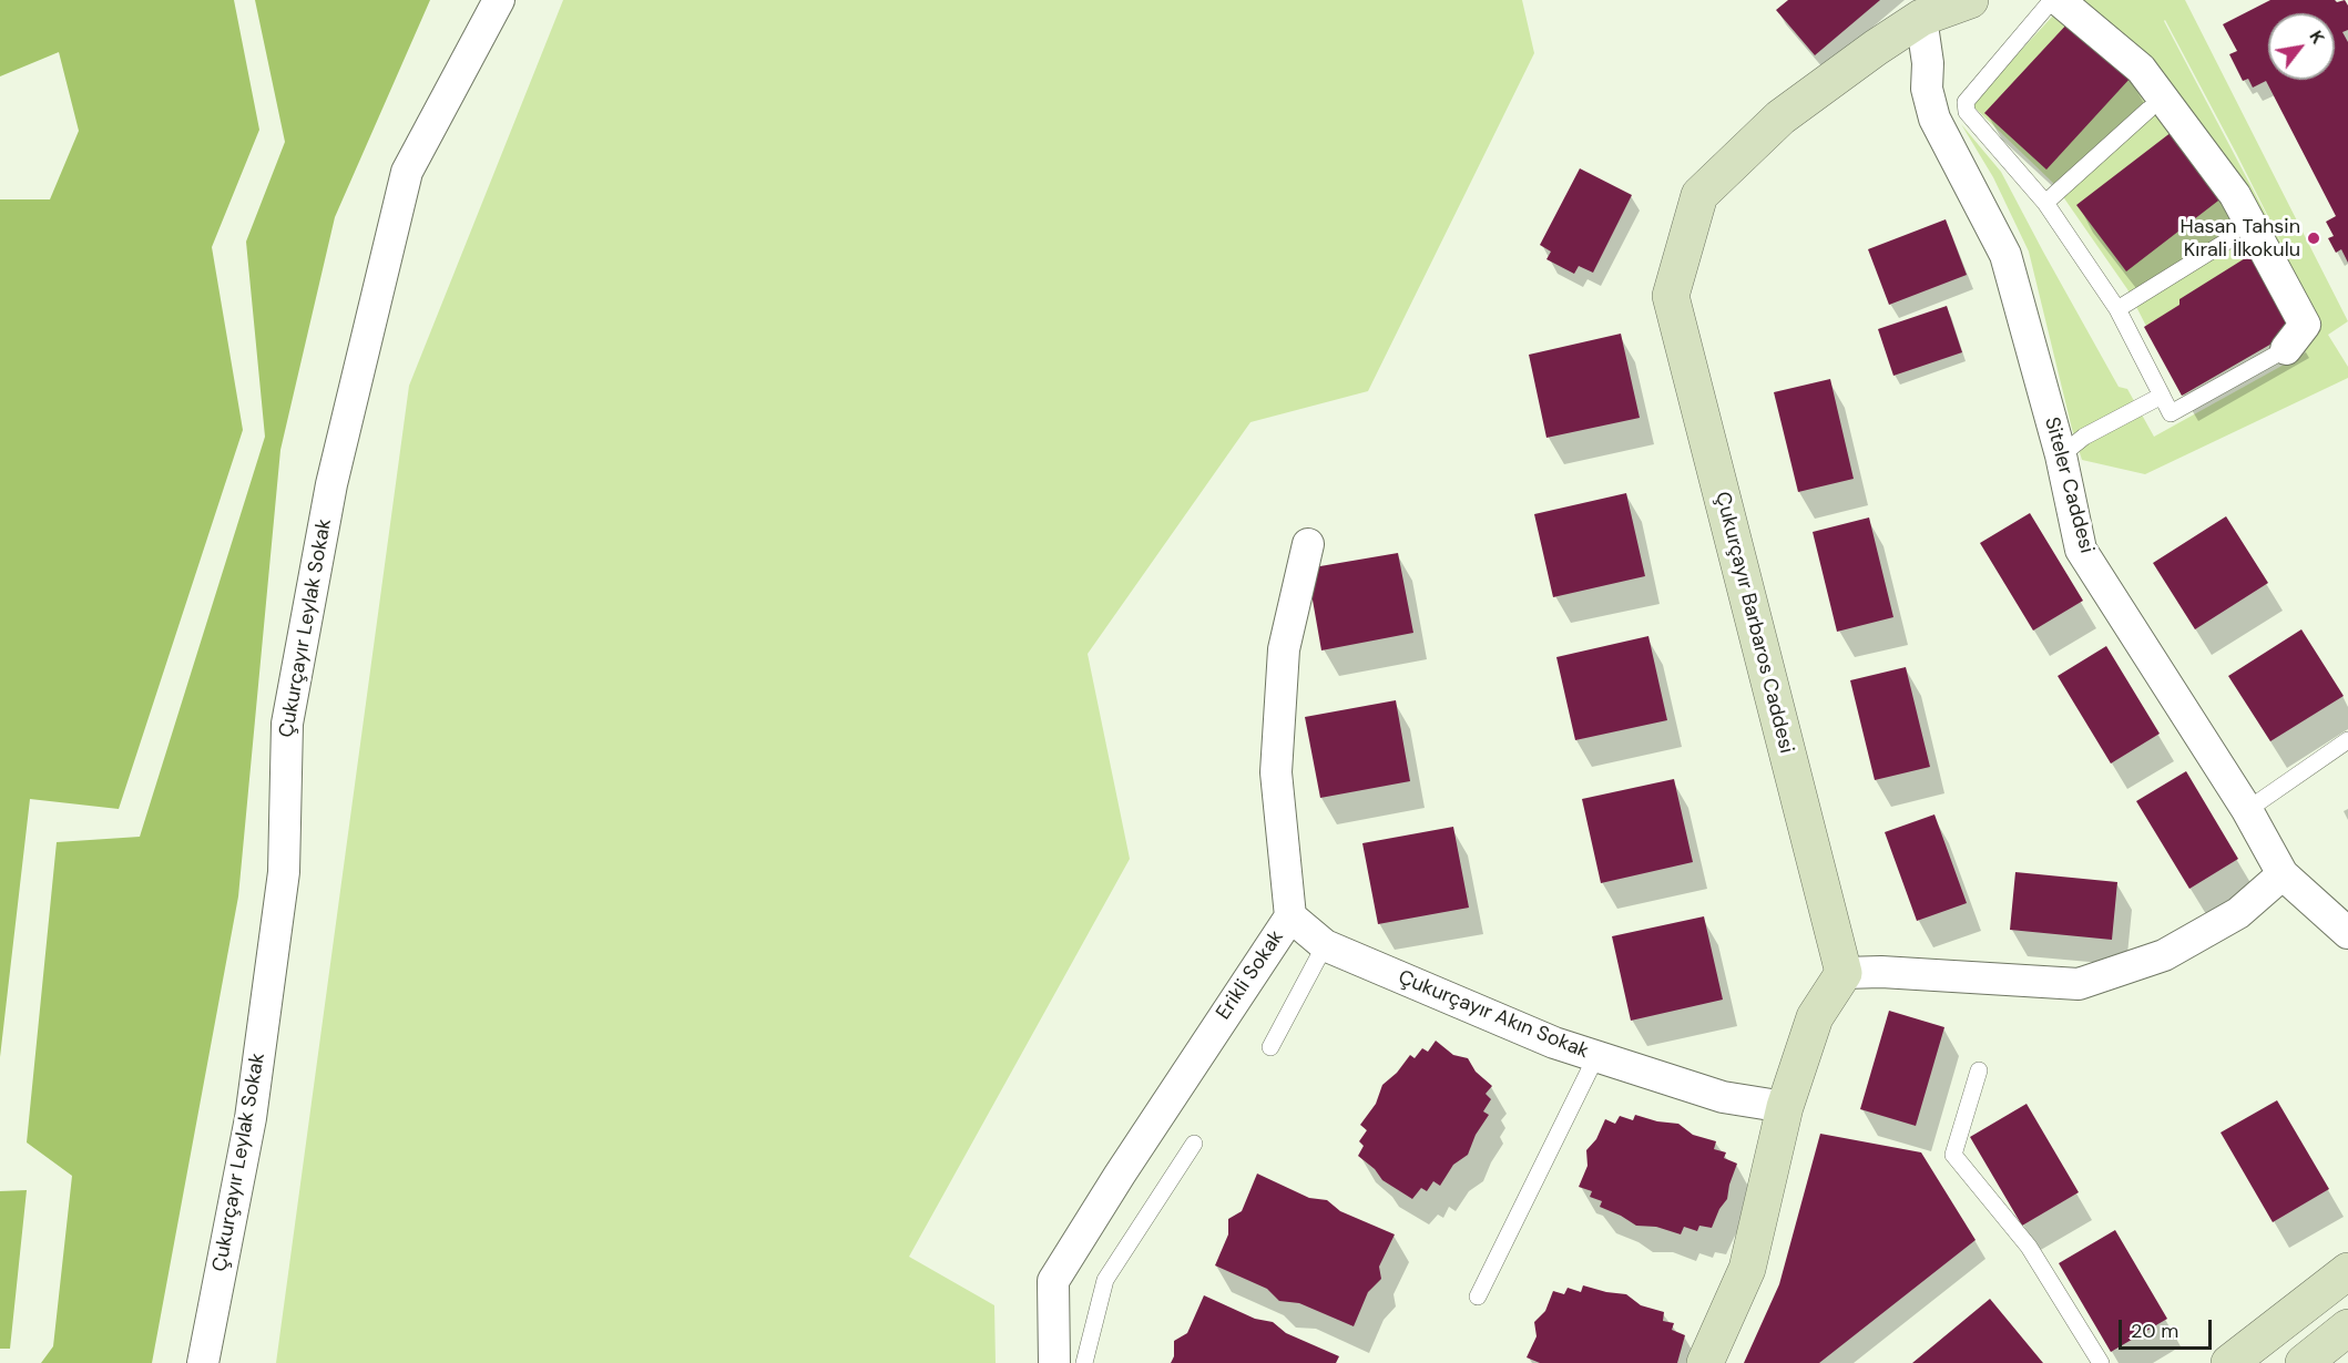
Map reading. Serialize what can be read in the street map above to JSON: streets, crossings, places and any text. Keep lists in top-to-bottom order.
{
  "streets": {
    "street": [
      "Siteler Caddesi",
      "Çukurçayır Barbaros Caddesi",
      "Çukurçayır Leylak Sokak",
      "Erikli Sokak",
      "Çukurçayır Akın Sokak"
    ]
  },
  "crossings": [
    ["Siteler Caddesi", "Çukurçayır Barbaros Caddesi"],
    ["Erikli Sokak", "Çukurçayır Akın Sokak"]
  ],
  "places": ["Hasan Tahsin Kırali İlkokulu"],
  "scale_bar": "20 m",
  "north": "top right"
}
